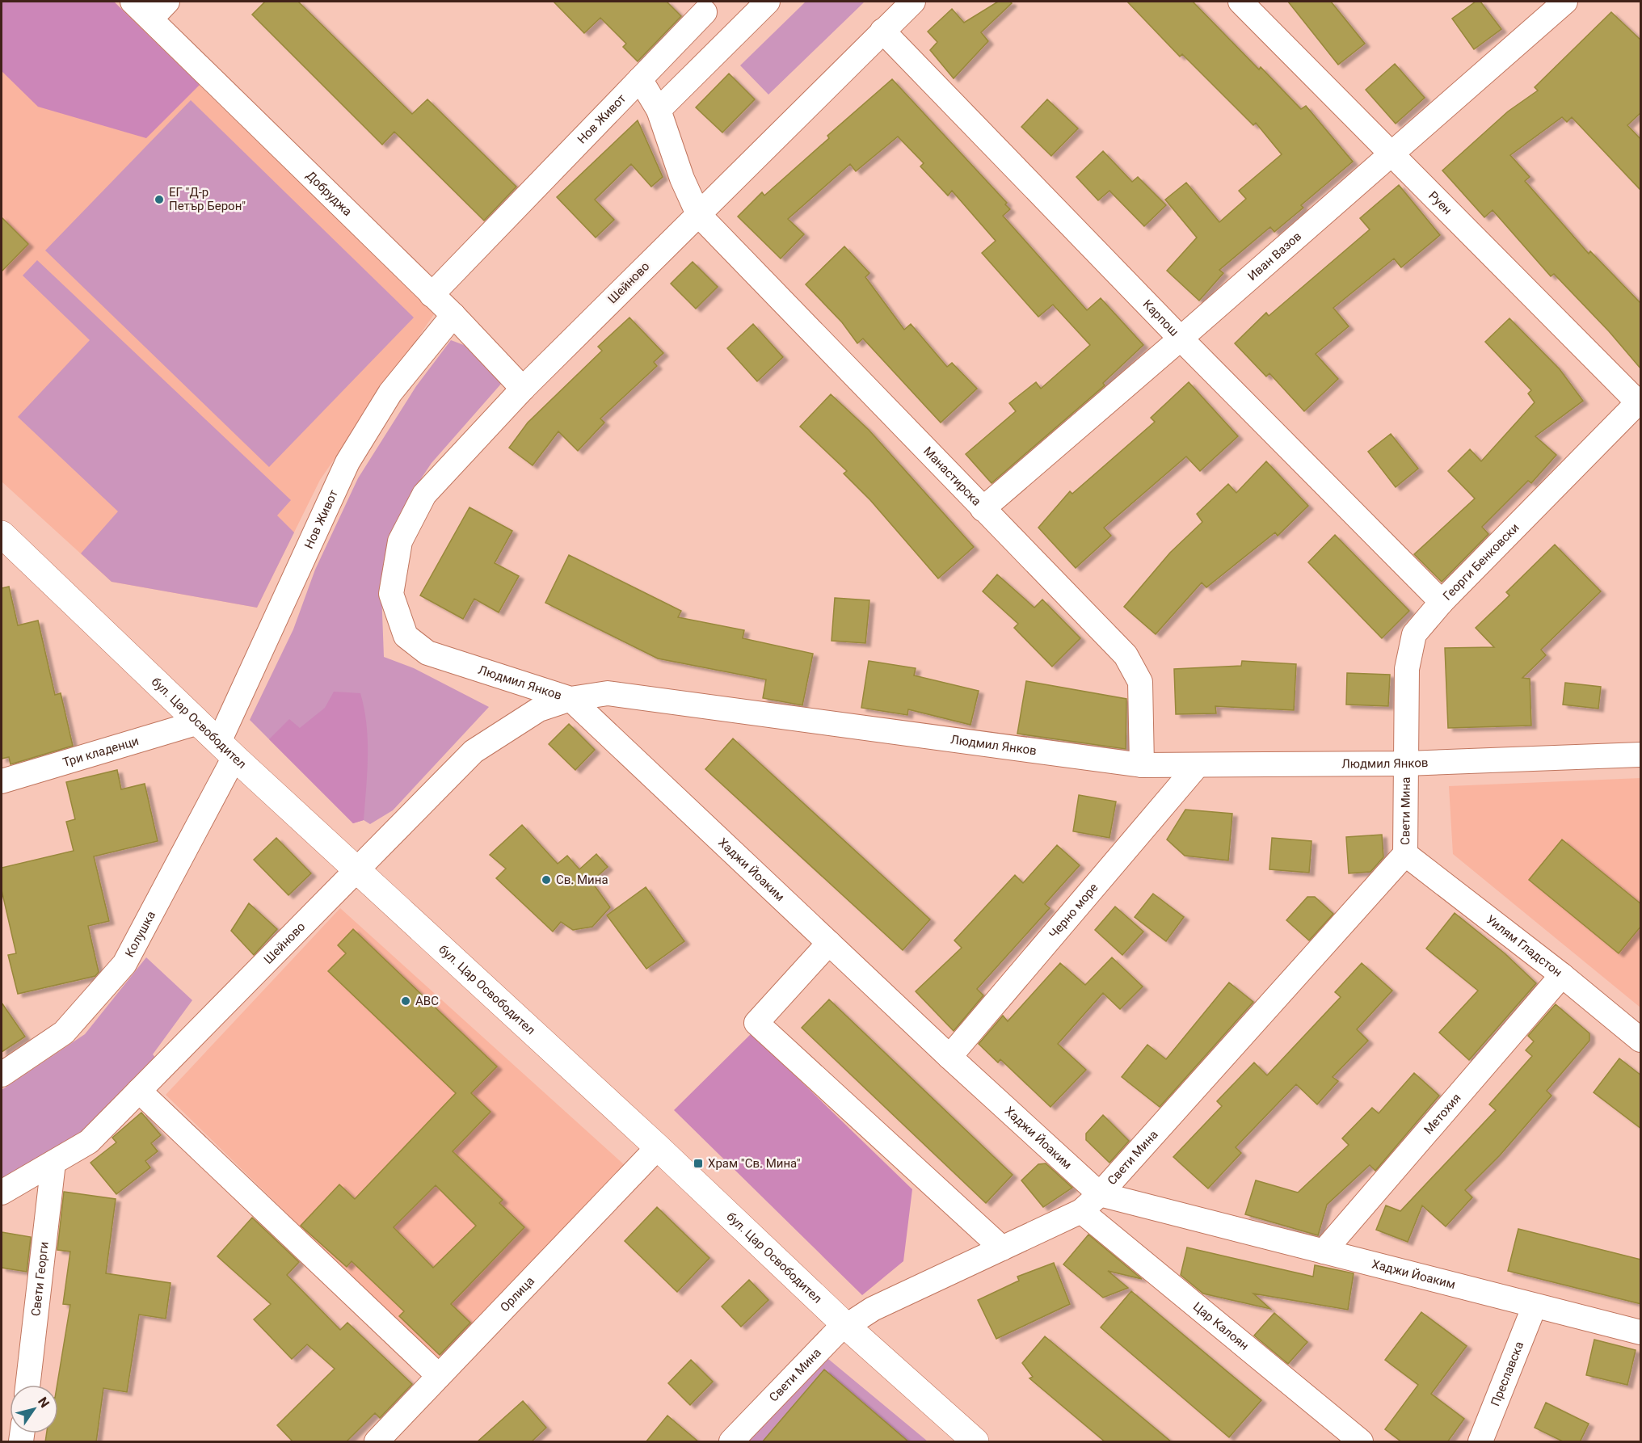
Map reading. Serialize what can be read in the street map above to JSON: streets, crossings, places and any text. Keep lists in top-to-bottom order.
{
  "streets": {
    "main road": ["бул. Цар Освободител"],
    "street": [
      "Нов Живот",
      "Добруджа",
      "Руен",
      "Иван Вазов",
      "Шейново",
      "Карпош",
      "Манастирска",
      "Георги Бенковски",
      "Людмил Янков",
      "Три кладенци",
      "Свети Мина",
      "Хаджи Йоаким",
      "Черно море",
      "Колушка",
      "Уилям Гладстон",
      "Метохия",
      "Свети Георги",
      "Орлица",
      "Цар Калоян",
      "Преславска"
    ]
  },
  "crossings": [
    ["Нов Живот", "Добруджа"],
    ["Нов Живот", "бул. Цар Освободител"],
    ["Нов Живот", "Колушка"],
    ["Добруджа", "Шейново"],
    ["Руен", "Иван Вазов"],
    ["Руен", "Георги Бенковски"],
    ["Иван Вазов", "Карпош"],
    ["Иван Вазов", "Манастирска"],
    ["Шейново", "Карпош"],
    ["Шейново", "Манастирска"],
    ["Шейново", "Людмил Янков"],
    ["Шейново", "бул. Цар Освободител"],
    ["Шейново", "Хаджи Йоаким"],
    ["Шейново", "Свети Георги"],
    ["Карпош", "Георги Бенковски"],
    ["Манастирска", "Людмил Янков"],
    ["Георги Бенковски", "Людмил Янков"],
    ["Георги Бенковски", "Свети Мина"],
    ["Людмил Янков", "Свети Мина"],
    ["Людмил Янков", "Хаджи Йоаким"],
    ["Людмил Янков", "Черно море"],
    ["бул. Цар Освободител", "Три кладенци"],
    ["бул. Цар Освободител", "Свети Мина"],
    ["бул. Цар Освободител", "Колушка"],
    ["бул. Цар Освободител", "Орлица"],
    ["Свети Мина", "Хаджи Йоаким"],
    ["Свети Мина", "Уилям Гладстон"],
    ["Свети Мина", "Цар Калоян"],
    ["Хаджи Йоаким", "Черно море"],
    ["Хаджи Йоаким", "Метохия"],
    ["Хаджи Йоаким", "Преславска"],
    ["Уилям Гладстон", "Метохия"]
  ],
  "places": {
    "other": ["ЕГ \"Д-р Петър Берон\"", "Св. Мина", "ABC"],
    "transit": ["Храм \"Св. Мина\""]
  },
  "north": "top right"
}
